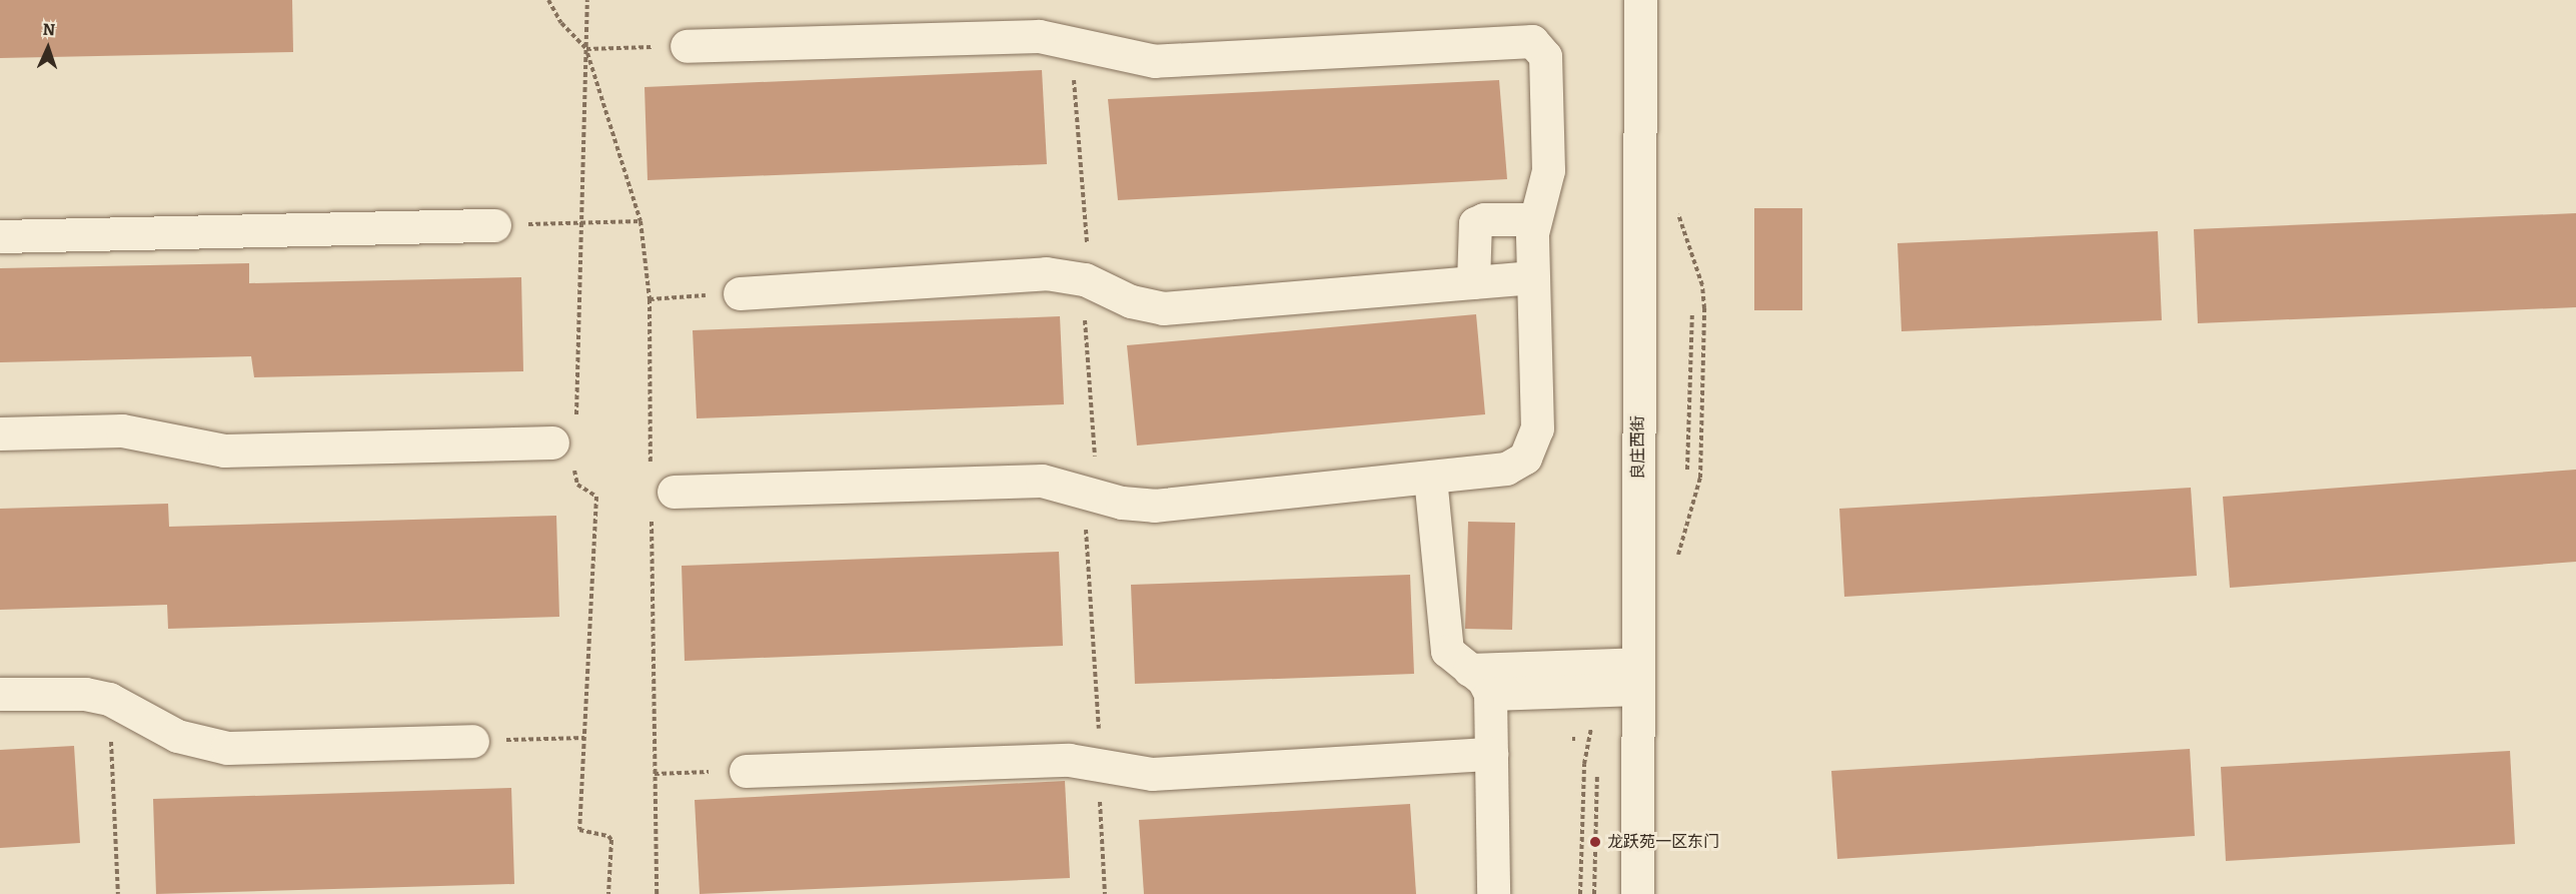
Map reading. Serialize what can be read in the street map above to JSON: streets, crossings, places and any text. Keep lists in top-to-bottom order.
{
  "streets": {
    "street": ["良庄西街"]
  },
  "places": ["龙跃苑一区东门"],
  "north": "top"
}
